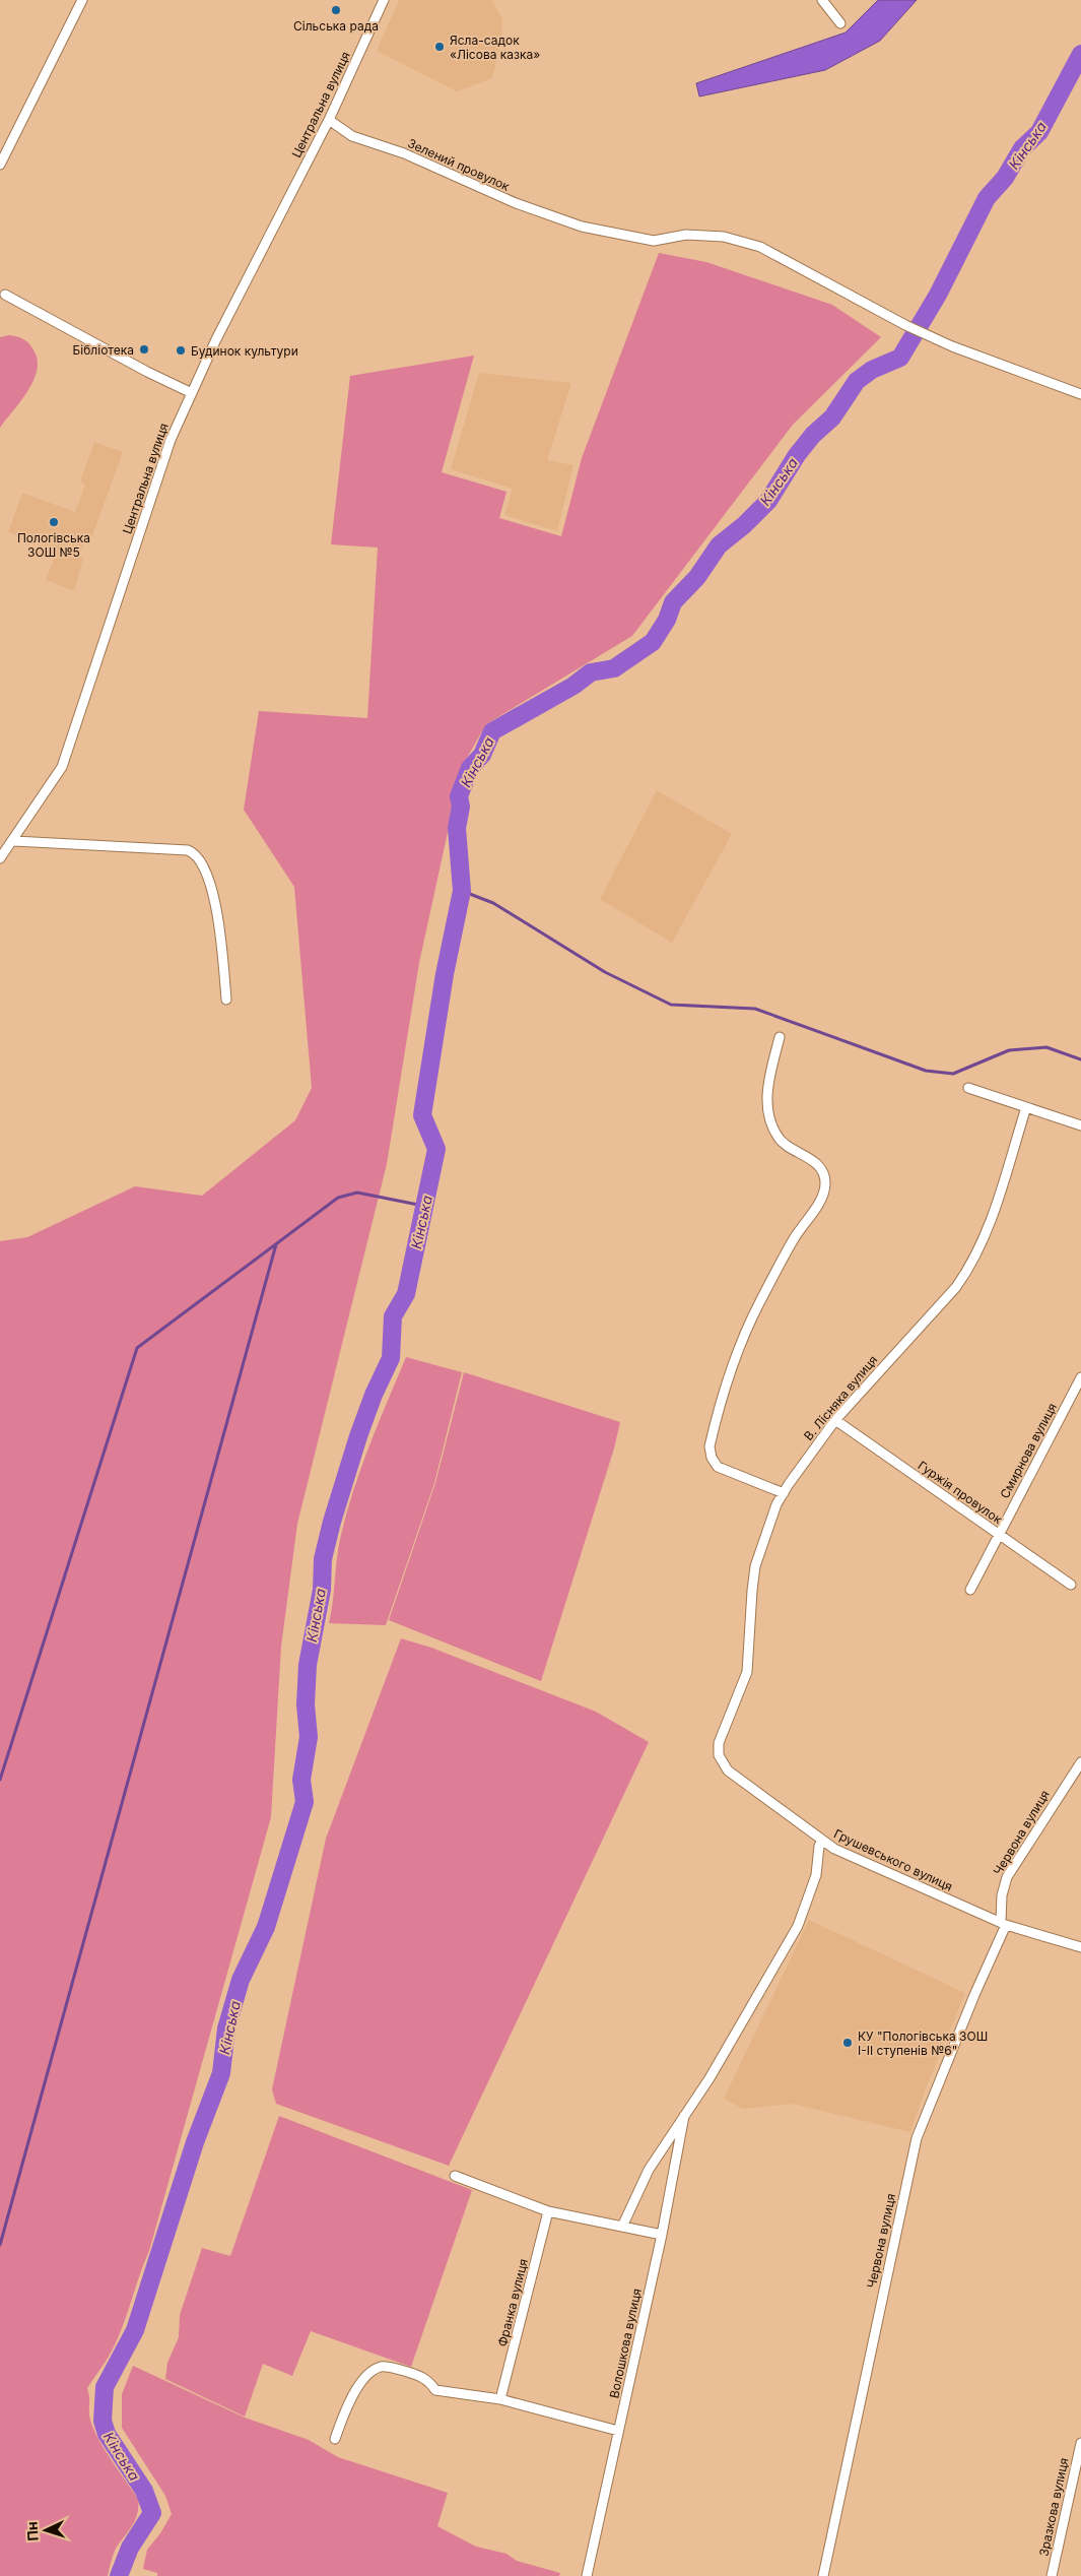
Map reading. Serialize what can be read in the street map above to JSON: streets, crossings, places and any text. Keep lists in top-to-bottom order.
{
  "streets": {
    "street": [
      "Центральна вулиця",
      "Зелений провулок",
      "В. Лісняка вулиця",
      "Смирнова вулиця",
      "Гуржія провулок",
      "Червона вулиця",
      "Грушевського вулиця",
      "Франка вулиця",
      "Волошкова вулиця",
      "Зразкова вулиця"
    ]
  },
  "crossings": [
    ["Центральна вулиця", "Зелений провулок"],
    ["В. Лісняка вулиця", "Гуржія провулок"],
    ["В. Лісняка вулиця", "Грушевського вулиця"],
    ["Смирнова вулиця", "Гуржія провулок"],
    ["Червона вулиця", "Грушевського вулиця"],
    ["Грушевського вулиця", "Волошкова вулиця"]
  ],
  "water": ["Кінська"],
  "places": [
    "Сільська рада",
    "Ясла-садок «Лісова казка»",
    "Бібліотека",
    "Будинок культури",
    "Пологівська ЗОШ №5",
    "КУ \"Пологівська ЗОШ І-ІІ ступенів №6\""
  ],
  "north": "left"
}
